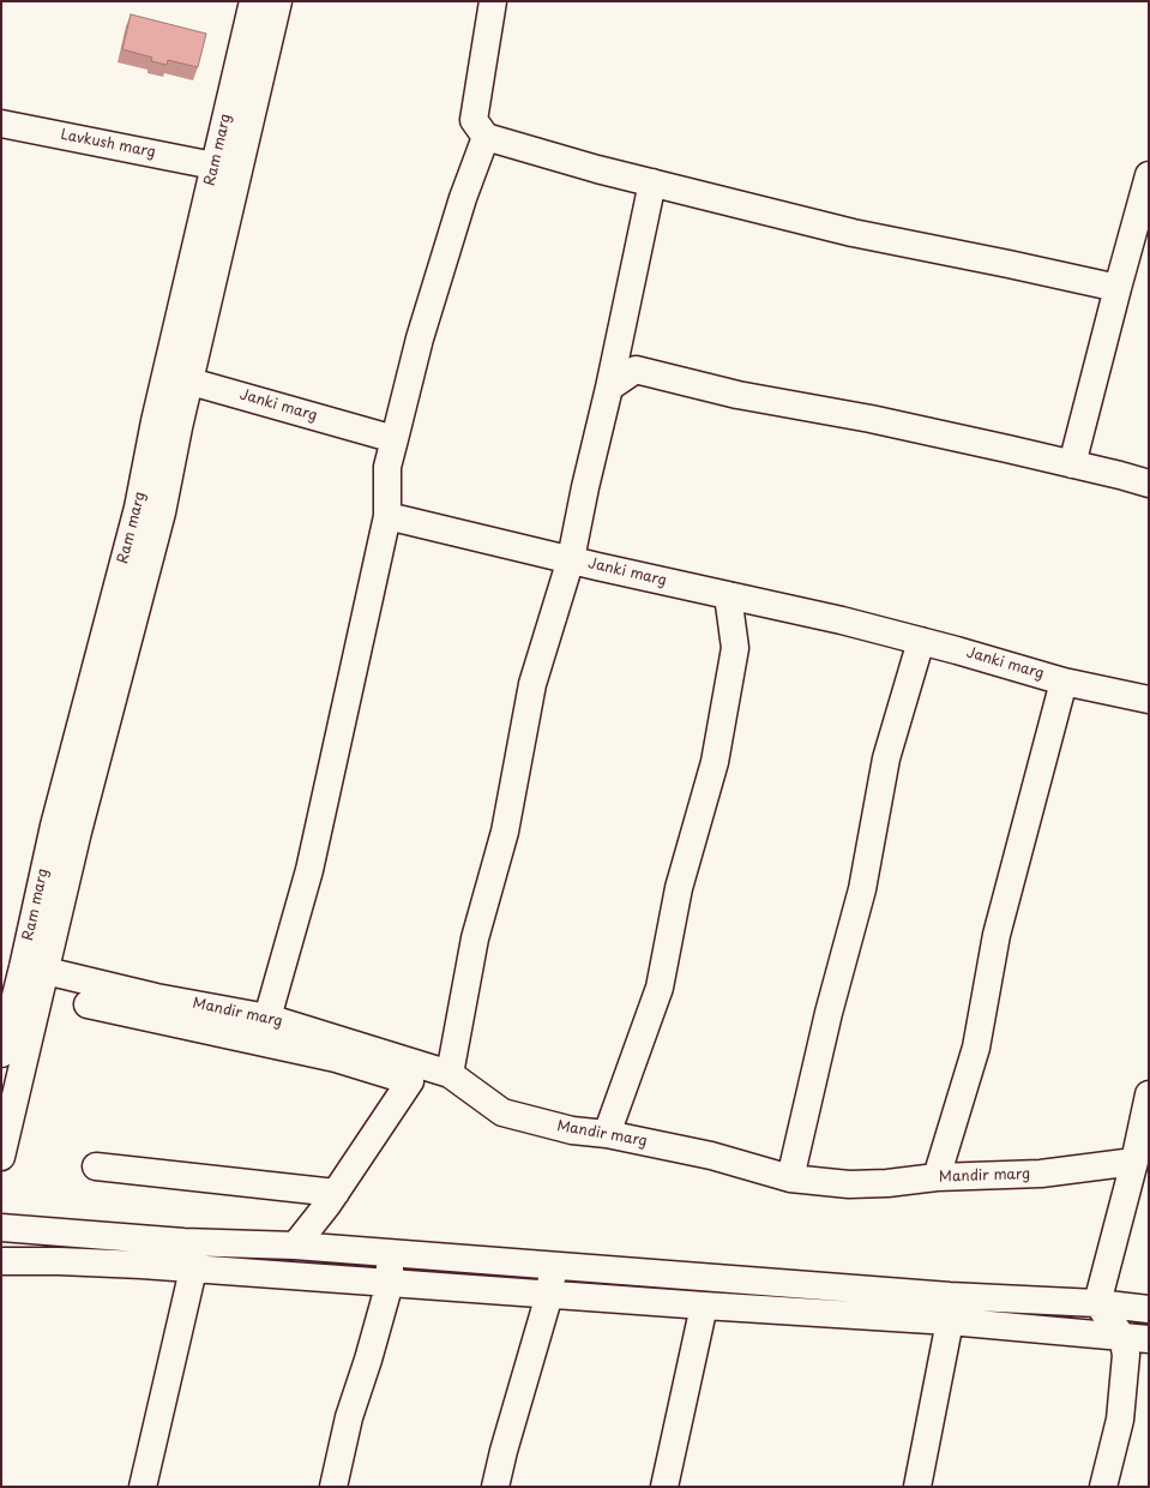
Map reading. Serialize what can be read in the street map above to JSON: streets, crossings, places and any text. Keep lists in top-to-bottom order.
{
  "streets": {
    "street": [
      "Lavkush marg",
      "Ram marg",
      "Janki marg",
      "Mandir marg"
    ]
  },
  "crossings": [
    ["Lavkush marg", "Ram marg"],
    ["Ram marg", "Mandir marg"]
  ]
}
